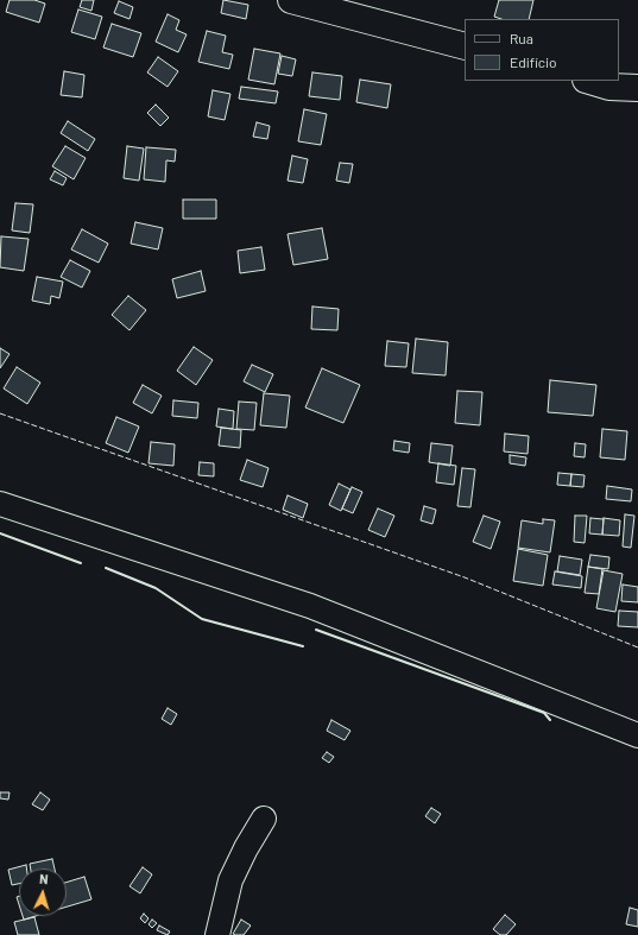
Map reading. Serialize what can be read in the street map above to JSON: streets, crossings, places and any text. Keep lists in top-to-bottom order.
{
  "legend": ["Rua", "Edifício"],
  "north": "top"
}
